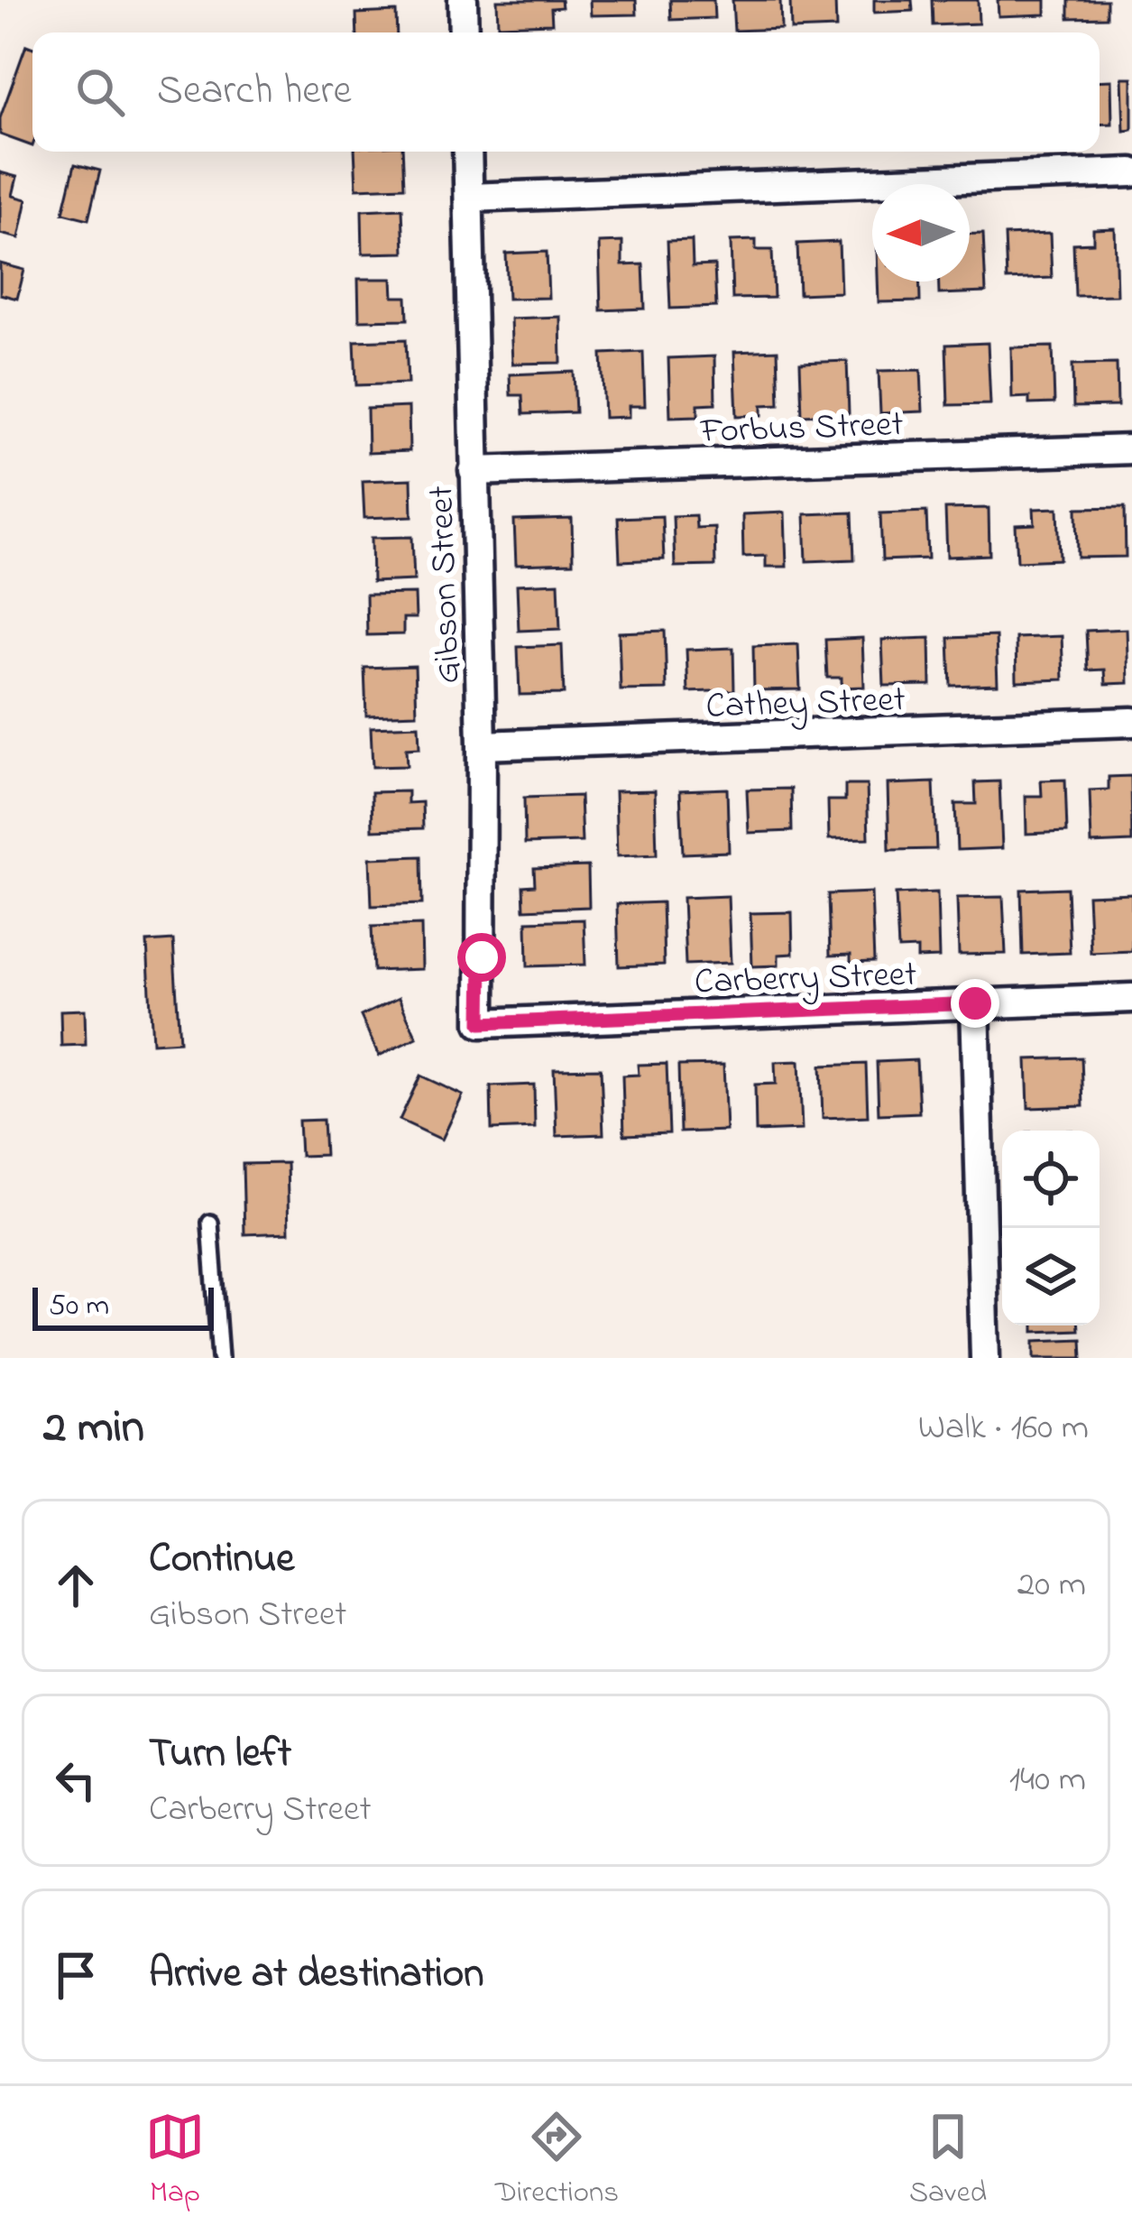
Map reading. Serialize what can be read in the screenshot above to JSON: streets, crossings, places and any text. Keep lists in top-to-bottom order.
{
  "streets": {
    "street": [
      "Forbus Street",
      "Gibson Street",
      "Cathey Street",
      "Carberry Street"
    ]
  },
  "crossings": [
    ["Forbus Street", "Gibson Street"],
    ["Gibson Street", "Cathey Street"],
    ["Gibson Street", "Carberry Street"]
  ],
  "scale_bar": "50 m",
  "north": "left",
  "page": {
    "search": "Search here",
    "scale": "50 m",
    "heading": ["2 min", "Walk · 160 m"],
    "list": [
      ["Continue", "Gibson Street", "20 m"],
      ["Turn left", "Carberry Street", "140 m"],
      "Arrive at destination"
    ],
    "nav": ["Map", "Directions", "Saved"]
  }
}
